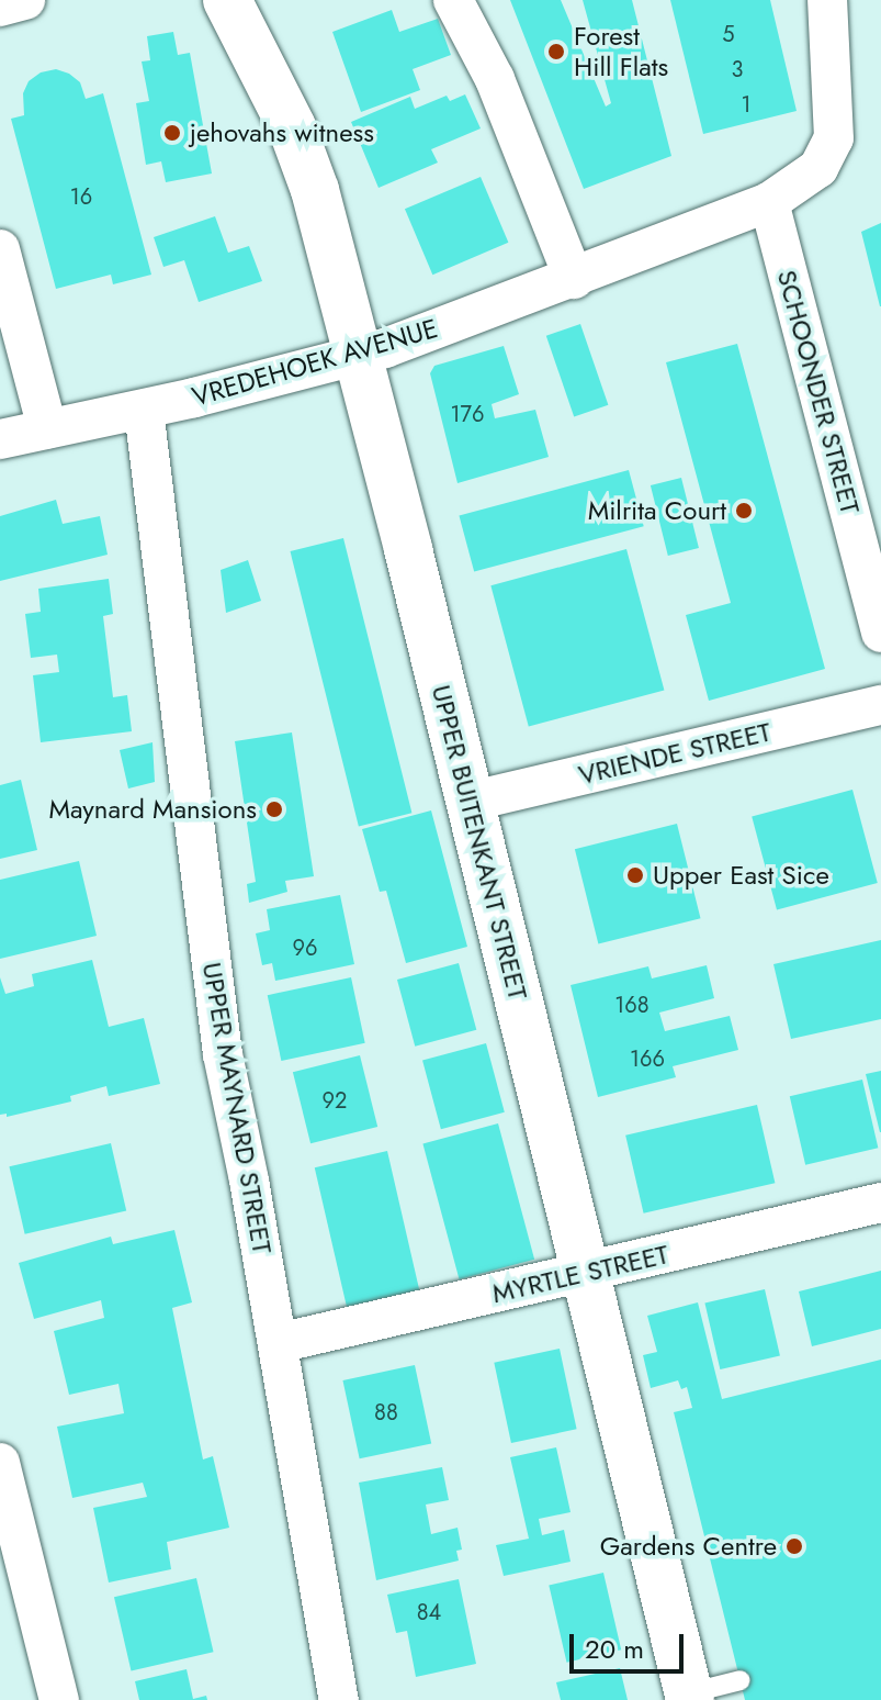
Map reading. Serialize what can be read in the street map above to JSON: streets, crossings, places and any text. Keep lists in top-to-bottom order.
{
  "streets": {
    "street": [
      "VREDEHOEK AVENUE",
      "SCHOONDER STREET",
      "VRIENDE STREET",
      "UPPER BUITENKANT STREET",
      "UPPER MAYNARD STREET",
      "MYRTLE STREET"
    ]
  },
  "crossings": [
    ["VREDEHOEK AVENUE", "SCHOONDER STREET"],
    ["VREDEHOEK AVENUE", "UPPER BUITENKANT STREET"],
    ["VREDEHOEK AVENUE", "UPPER MAYNARD STREET"],
    ["VRIENDE STREET", "UPPER BUITENKANT STREET"],
    ["UPPER BUITENKANT STREET", "MYRTLE STREET"],
    ["UPPER MAYNARD STREET", "MYRTLE STREET"]
  ],
  "places": [
    "Forest Hill Flats",
    "jehovahs witness",
    "Milrita Court",
    "Maynard Mansions",
    "Upper East Sice",
    "Gardens Centre"
  ],
  "house_numbers": [
    "5",
    "3",
    "1",
    "16",
    "176",
    "96",
    "168",
    "166",
    "92",
    "88",
    "84"
  ],
  "scale_bar": "20 m"
}
